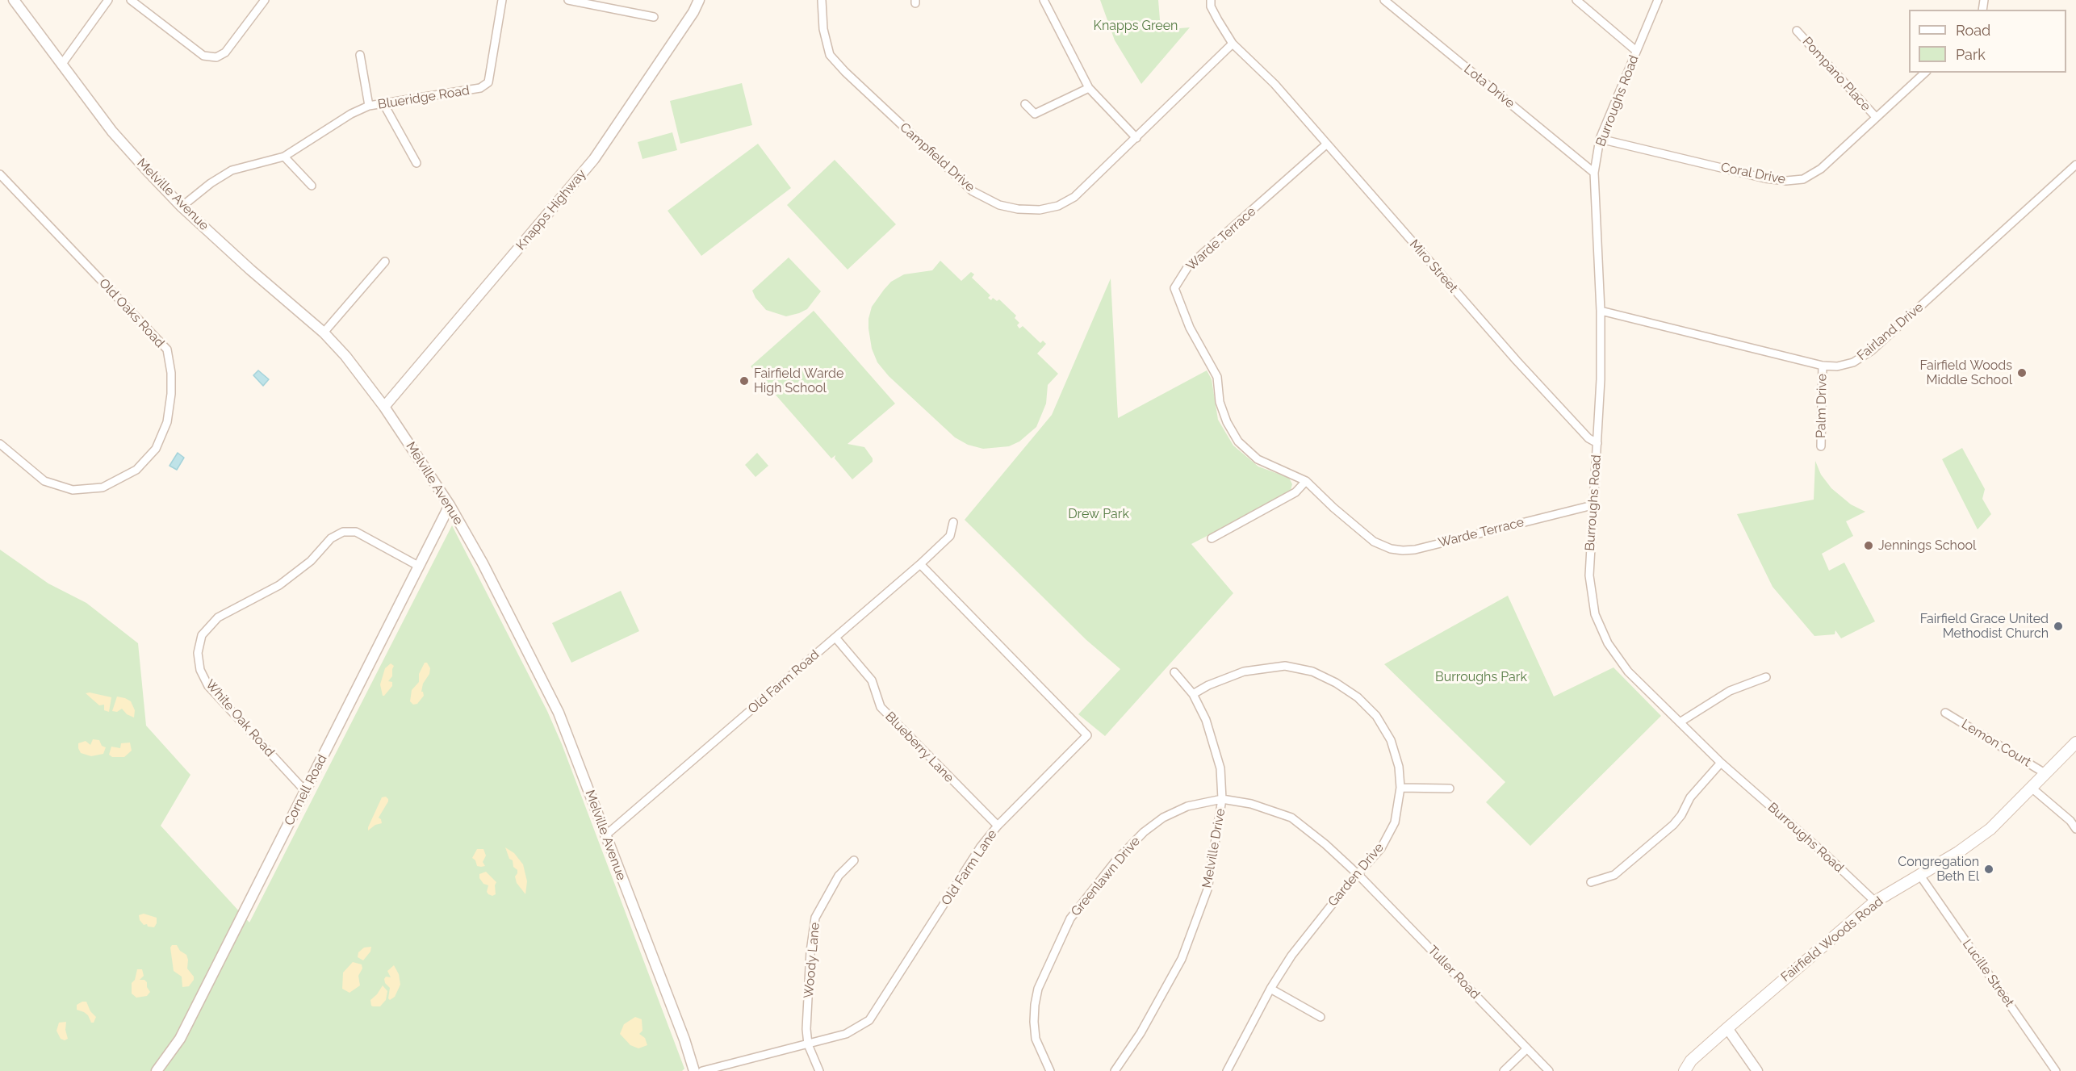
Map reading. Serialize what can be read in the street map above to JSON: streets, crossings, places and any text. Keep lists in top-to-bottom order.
{
  "streets": {
    "main road": ["Fairfield Woods Road"],
    "street": [
      "Pompano Place",
      "Lota Drive",
      "Blueridge Road",
      "Burroughs Road",
      "Campfield Drive",
      "Coral Drive",
      "Melville Avenue",
      "Knapps Highway",
      "Warde Terrace",
      "Miro Street",
      "Old Oaks Road",
      "Fairland Drive",
      "Palm Drive",
      "Old Farm Road",
      "White Oak Road",
      "Lemon Court",
      "Blueberry Lane",
      "Cornell Road",
      "Melville Drive",
      "Old Farm Lane",
      "Garden Drive",
      "Greenlawn Drive",
      "Woody Lane",
      "Tuller Road",
      "Lucille Street"
    ]
  },
  "crossings": [
    ["Pompano Place", "Coral Drive"],
    ["Lota Drive", "Burroughs Road"],
    ["Blueridge Road", "Melville Avenue"],
    ["Burroughs Road", "Coral Drive"],
    ["Burroughs Road", "Warde Terrace"],
    ["Burroughs Road", "Miro Street"],
    ["Burroughs Road", "Fairland Drive"],
    ["Burroughs Road", "Fairfield Woods Road"],
    ["Campfield Drive", "Miro Street"],
    ["Melville Avenue", "Knapps Highway"],
    ["Melville Avenue", "Old Farm Road"],
    ["Melville Avenue", "Cornell Road"],
    ["Warde Terrace", "Miro Street"],
    ["Fairland Drive", "Palm Drive"],
    ["Old Farm Road", "Blueberry Lane"],
    ["Old Farm Road", "Old Farm Lane"],
    ["White Oak Road", "Cornell Road"],
    ["Lemon Court", "Fairfield Woods Road"],
    ["Blueberry Lane", "Old Farm Lane"],
    ["Melville Drive", "Garden Drive"],
    ["Melville Drive", "Greenlawn Drive"],
    ["Old Farm Lane", "Woody Lane"],
    ["Garden Drive", "Greenlawn Drive"],
    ["Garden Drive", "Tuller Road"],
    ["Greenlawn Drive", "Tuller Road"],
    ["Fairfield Woods Road", "Lucille Street"]
  ],
  "parks": ["Knapps Green", "Drew Park", "Burroughs Park"],
  "places": [
    "Fairfield Woods Middle School",
    "Fairfield Warde High School",
    "Jennings School",
    "Fairfield Grace United Methodist Church",
    "Congregation Beth El"
  ],
  "legend": ["Road", "Park"]
}
